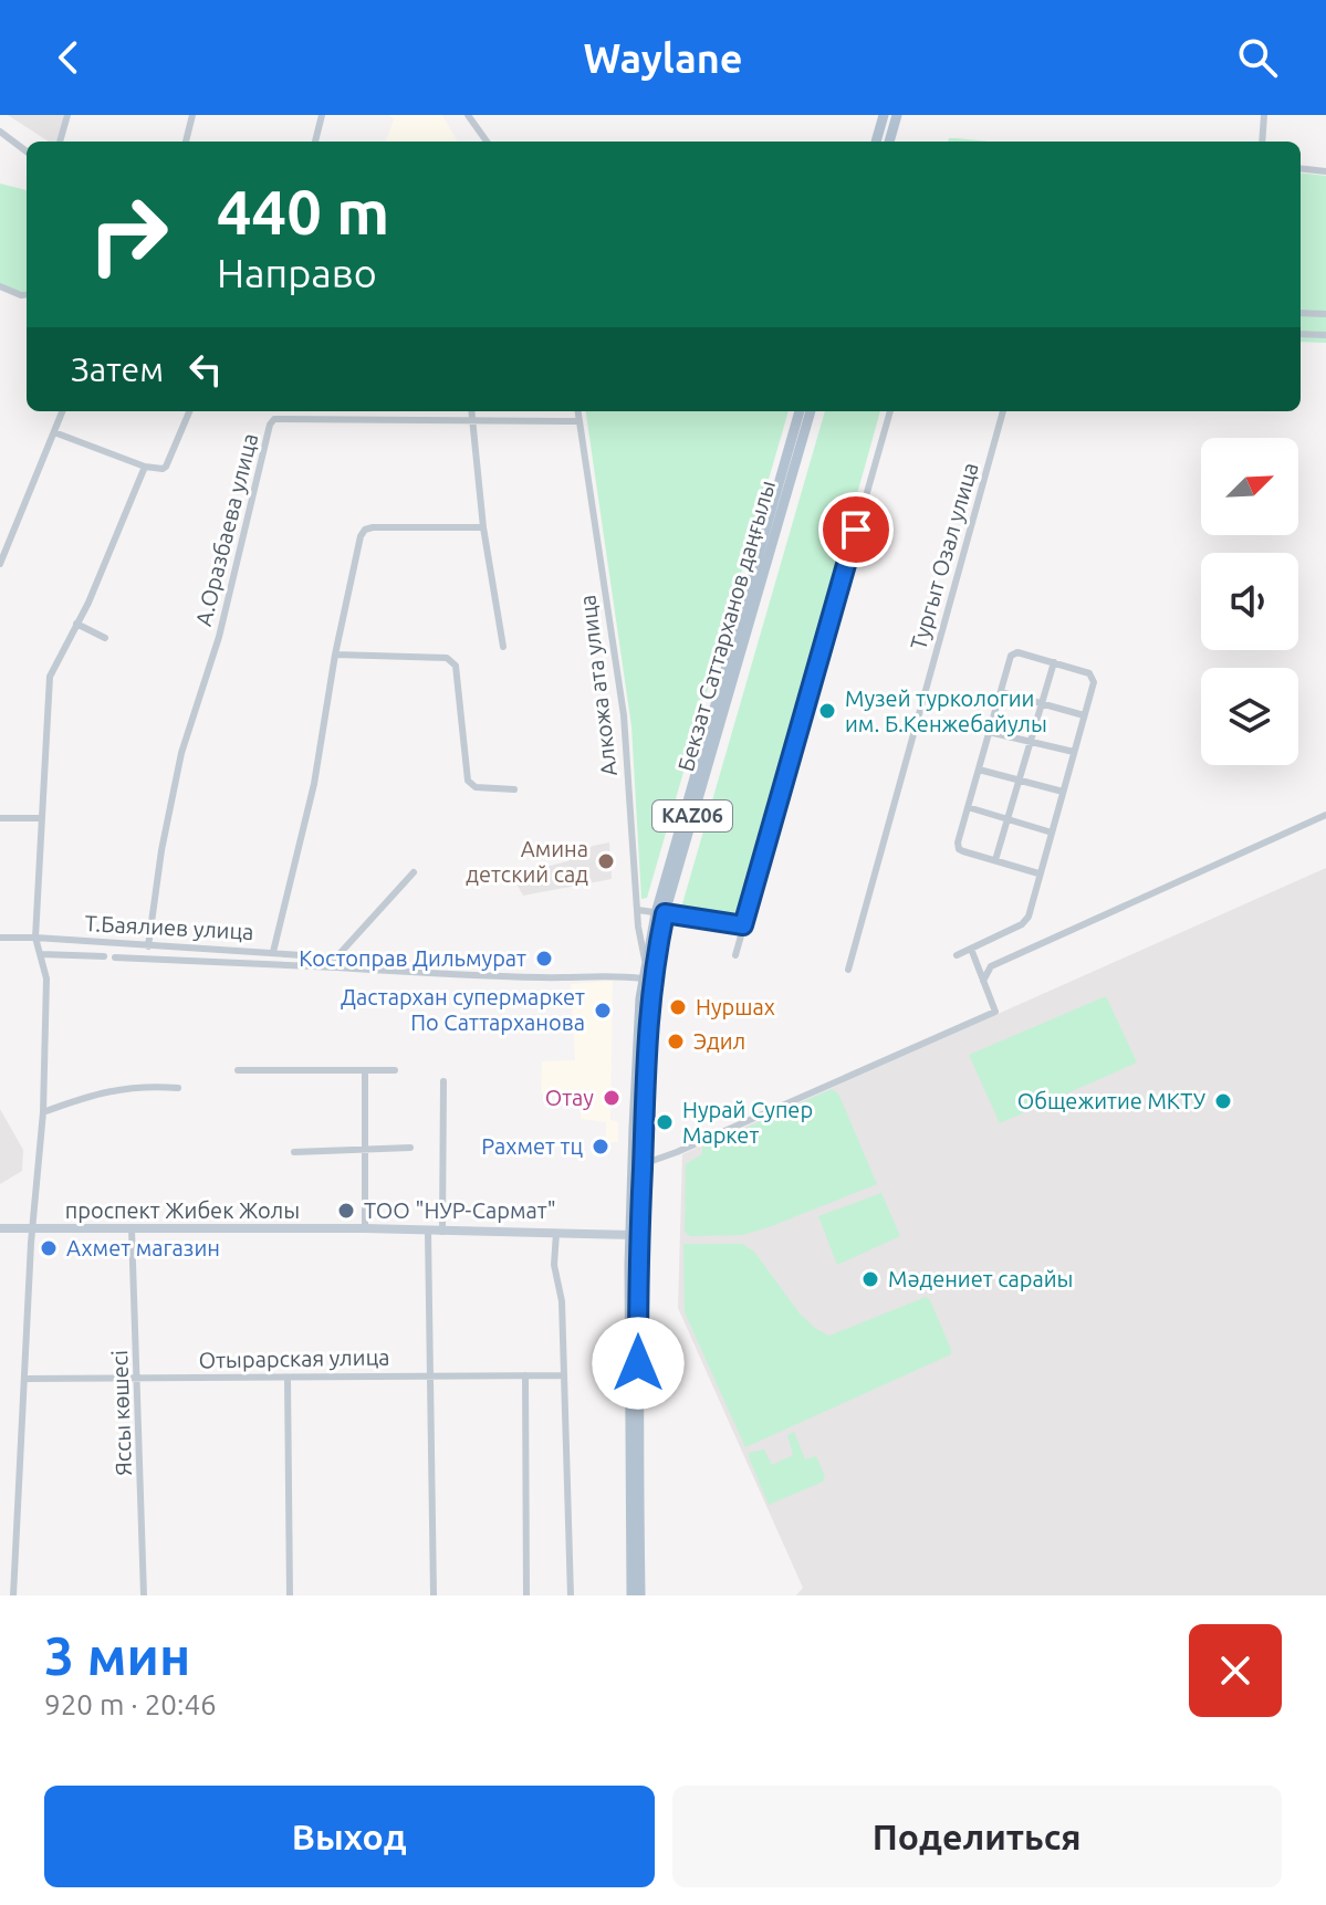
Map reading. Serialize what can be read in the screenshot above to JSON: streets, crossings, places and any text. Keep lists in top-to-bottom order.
{
  "streets": {
    "main road": ["Бекзат Саттарханов даңғылы", "KАZ06", "проспект Жибек Жолы"],
    "street": [
      "А.Оразбаева улица",
      "Тургыт Озал улица",
      "Алкожа ата улица",
      "Т.Баялиев улица",
      "Отырарская улица",
      "Яссы көшесі"
    ]
  },
  "crossings": [
    ["А.Оразбаева улица", "Алкожа ата улица"],
    ["А.Оразбаева улица", "Т.Баялиев улица"],
    ["Бекзат Саттарханов даңғылы", "Алкожа ата улица"],
    ["Бекзат Саттарханов даңғылы", "Т.Баялиев улица"],
    ["Бекзат Саттарханов даңғылы", "проспект Жибек Жолы"],
    ["проспект Жибек Жолы", "Яссы көшесі"],
    ["Отырарская улица", "Яссы көшесі"]
  ],
  "places": [
    "Музей туркологии им. Б.Кенжебайулы",
    "Амина детский сад",
    "Костоправ Дильмурат",
    "Нуршах",
    "Дастархан супермаркет По Саттарханова",
    "Эдил",
    "Отау",
    "Общежитие МКТУ",
    "Нурай Супер Маркет",
    "Рахмет тц",
    "ТОО \"НУР-Сармат\"",
    "Ахмет магазин",
    "Мәдениет сарайы"
  ],
  "north": "top right",
  "page": {
    "header": "Waylane",
    "turn": ["440 m", "Направо"],
    "then": "Затем",
    "heading": ["3 мин", "920 m · 20:46"],
    "buttons": ["Выход", "Поделиться"]
  }
}
